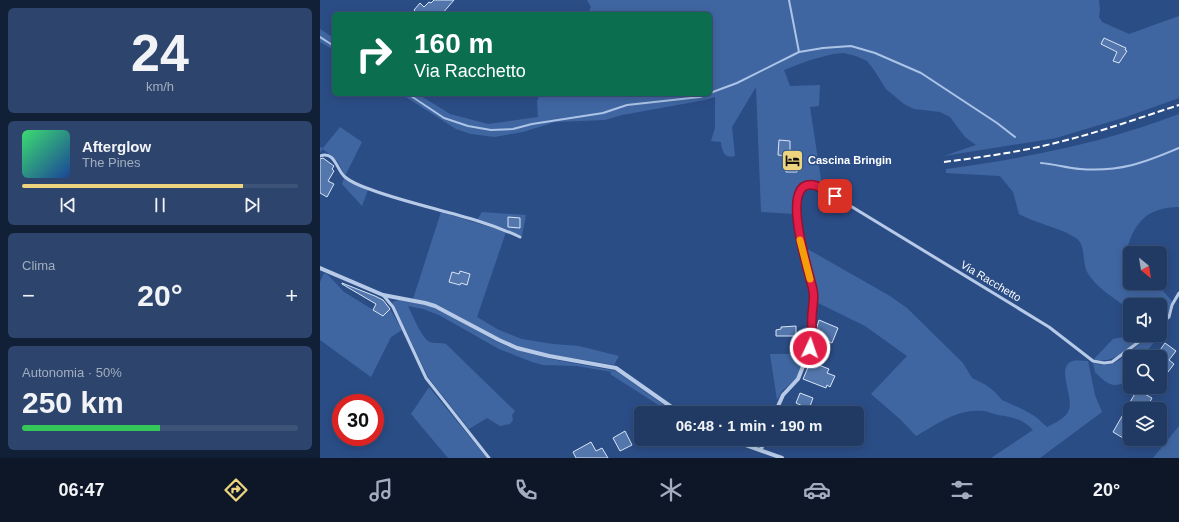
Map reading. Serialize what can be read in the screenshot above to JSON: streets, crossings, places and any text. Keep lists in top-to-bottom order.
{
  "streets": {
    "lane": ["Via Racchetto"]
  },
  "places": {
    "hotel": ["Cascina Bringin"]
  },
  "north": "bottom right",
  "page": {
    "tile": [
      ["24", "km/h"],
      "Clima",
      ["Autonomia · 50%", "250 km"]
    ],
    "turn": ["160 m", "Via Racchetto"],
    "song": ["Afterglow", "The Pines"],
    "heat": ["−", "20°", "+"],
    "limit": "30",
    "trip": "06:48 · 1 min · 190 m",
    "tabs": ["06:47", "20°"]
  }
}
